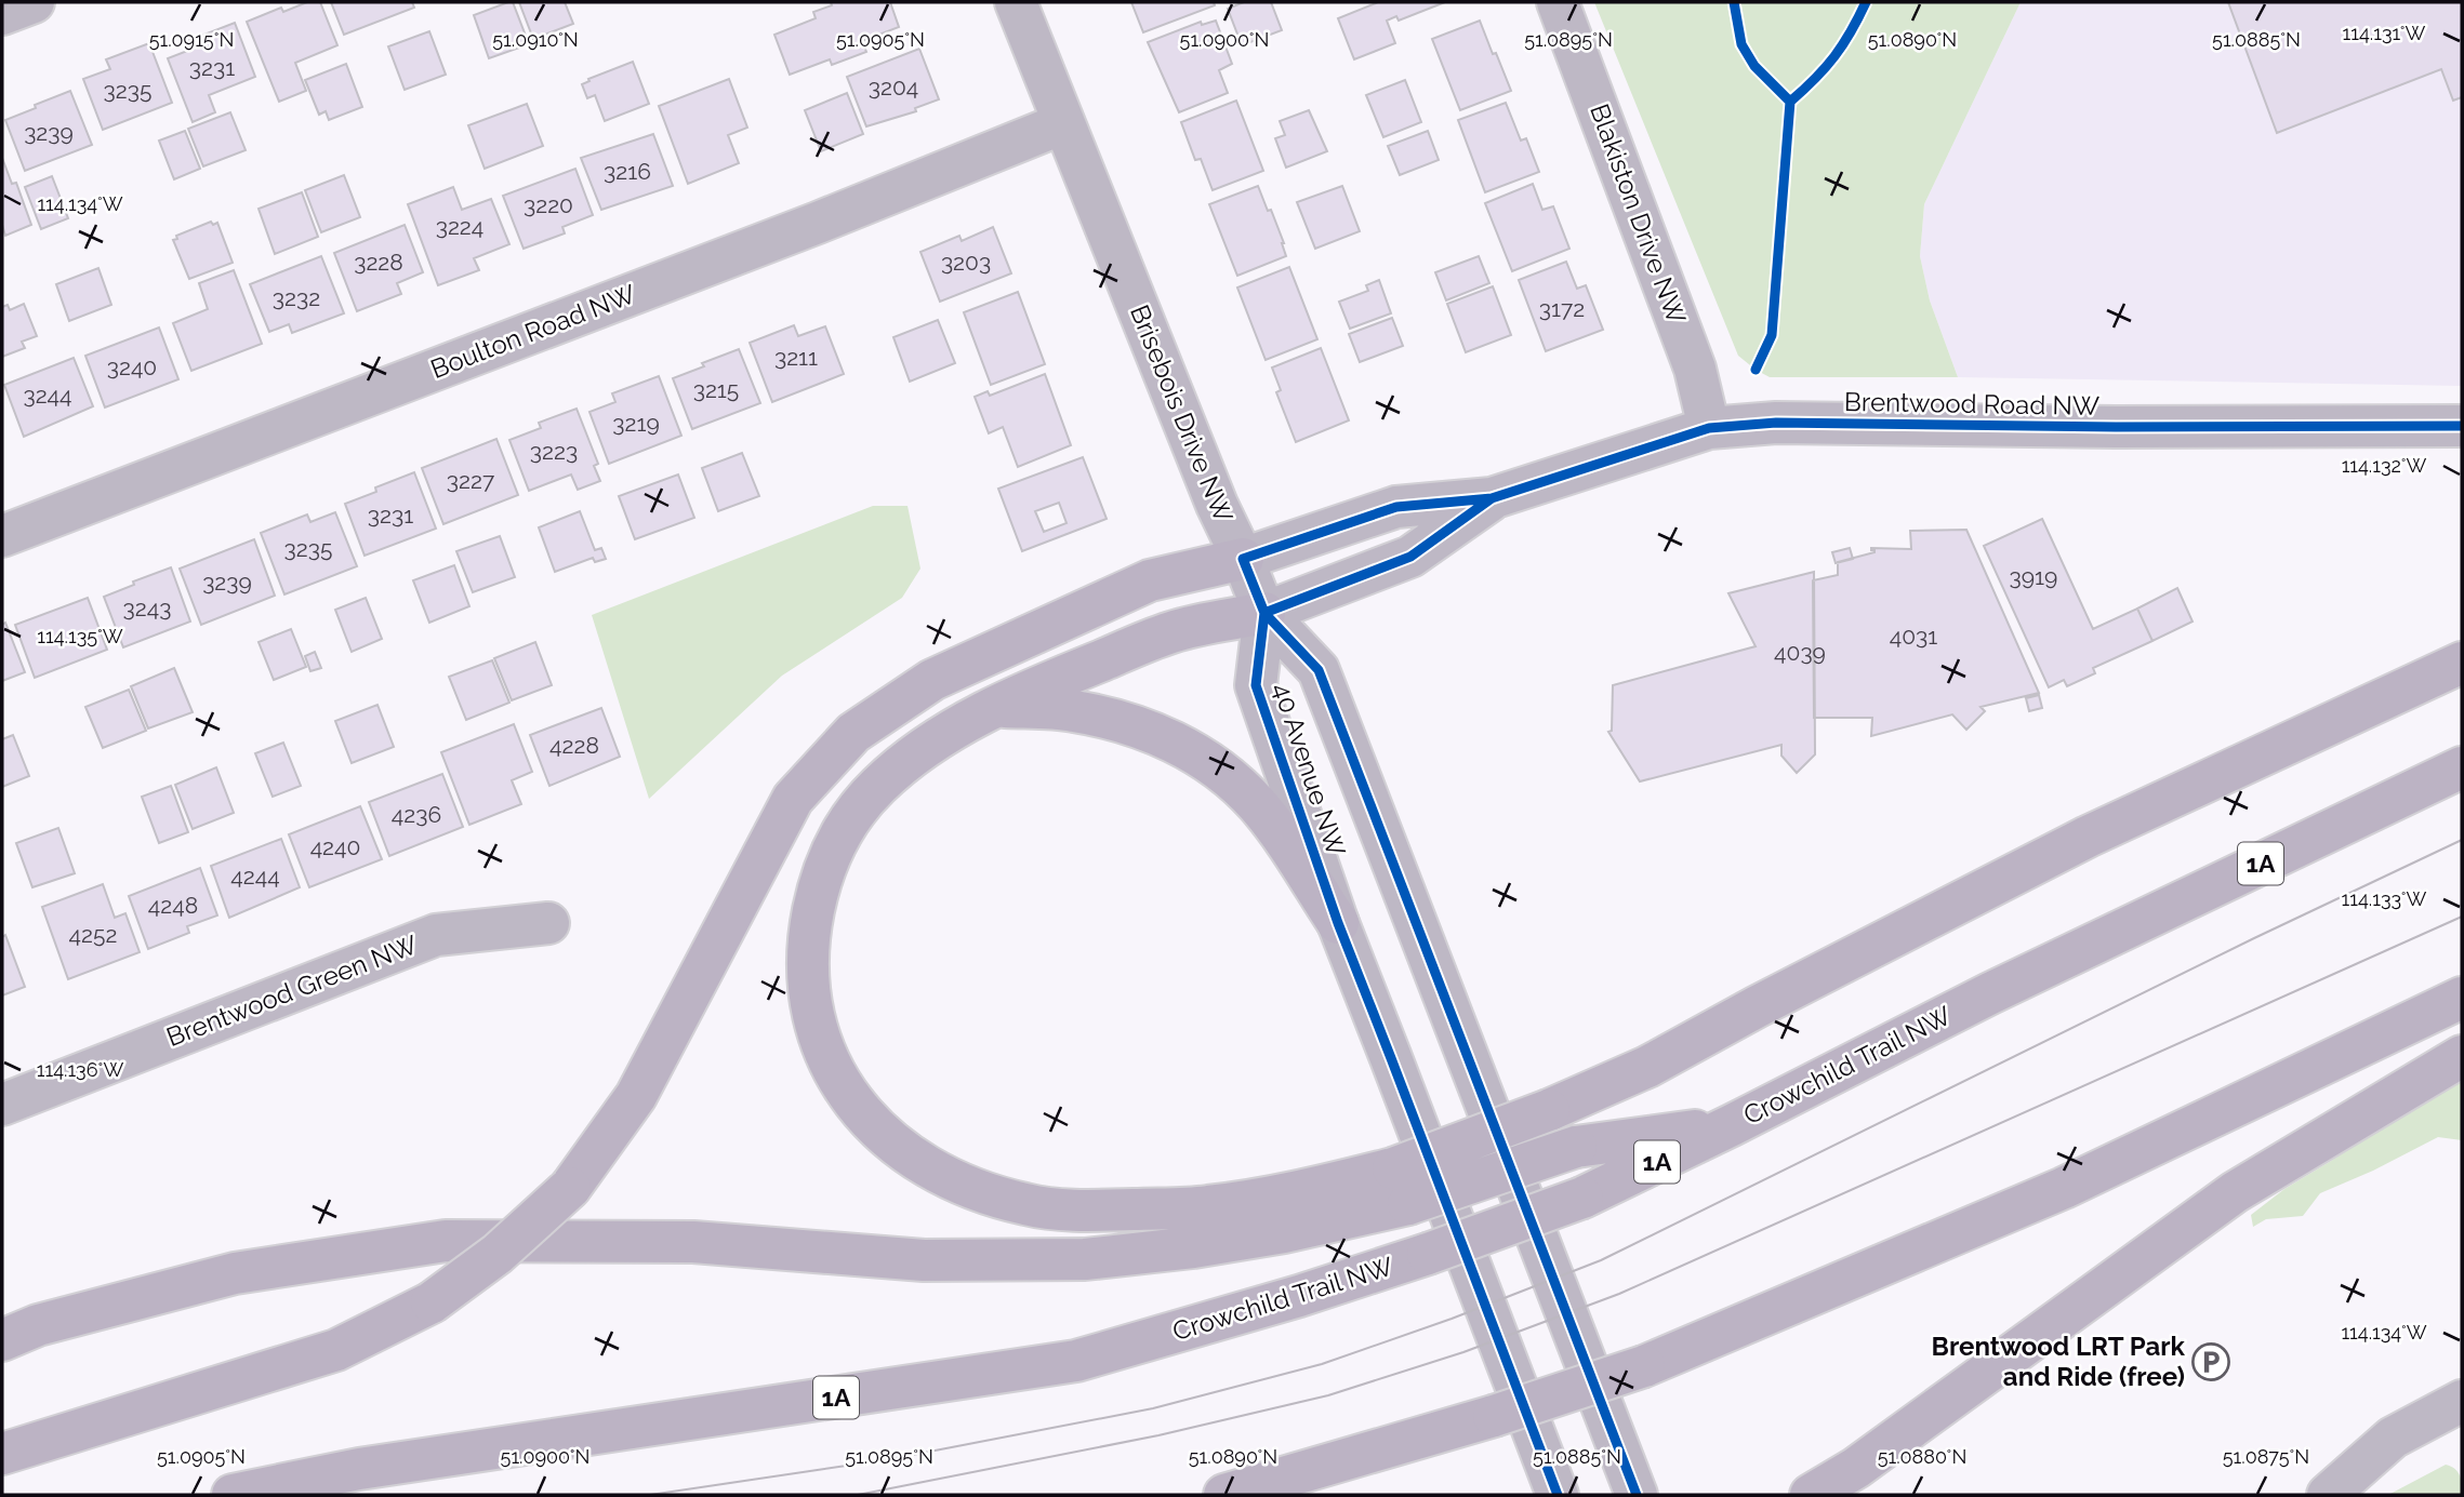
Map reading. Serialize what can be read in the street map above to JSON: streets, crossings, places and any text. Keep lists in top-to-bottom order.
{
  "streets": {
    "highway": ["1A", "Crowchild Trail NW"],
    "street": [
      "Blakiston Drive NW",
      "Boulton Road NW",
      "Brentwood Road NW",
      "Brisebois Drive NW",
      "40 Avenue NW",
      "Brentwood Green NW"
    ]
  },
  "crossings": [
    ["Blakiston Drive NW", "Brentwood Road NW"],
    ["Boulton Road NW", "Brisebois Drive NW"],
    ["Brentwood Road NW", "Brisebois Drive NW"],
    ["Brentwood Road NW", "40 Avenue NW"],
    ["Brisebois Drive NW", "40 Avenue NW"]
  ],
  "places": {
    "parking": ["Brentwood LRT Park and Ride (free)"]
  },
  "house_numbers": [
    "3231",
    "3204",
    "3235",
    "3239",
    "3216",
    "3220",
    "3224",
    "3228",
    "3203",
    "3232",
    "3172",
    "3211",
    "3240",
    "3215",
    "3244",
    "3219",
    "3223",
    "3227",
    "3231",
    "3235",
    "3919",
    "3239",
    "3243",
    "4031",
    "4039",
    "4228",
    "4236",
    "4240",
    "4244",
    "4248",
    "4252"
  ],
  "coordinates": [
    "114.131°W",
    "51.0915°N",
    "51.0910°N",
    "51.0905°N",
    "51.0900°N",
    "51.0895°N",
    "51.0890°N",
    "51.0885°N",
    "114.134°W",
    "114.132°W",
    "114.135°W",
    "114.133°W",
    "114.136°W",
    "51.0880°N",
    "51.0875°N"
  ]
}
